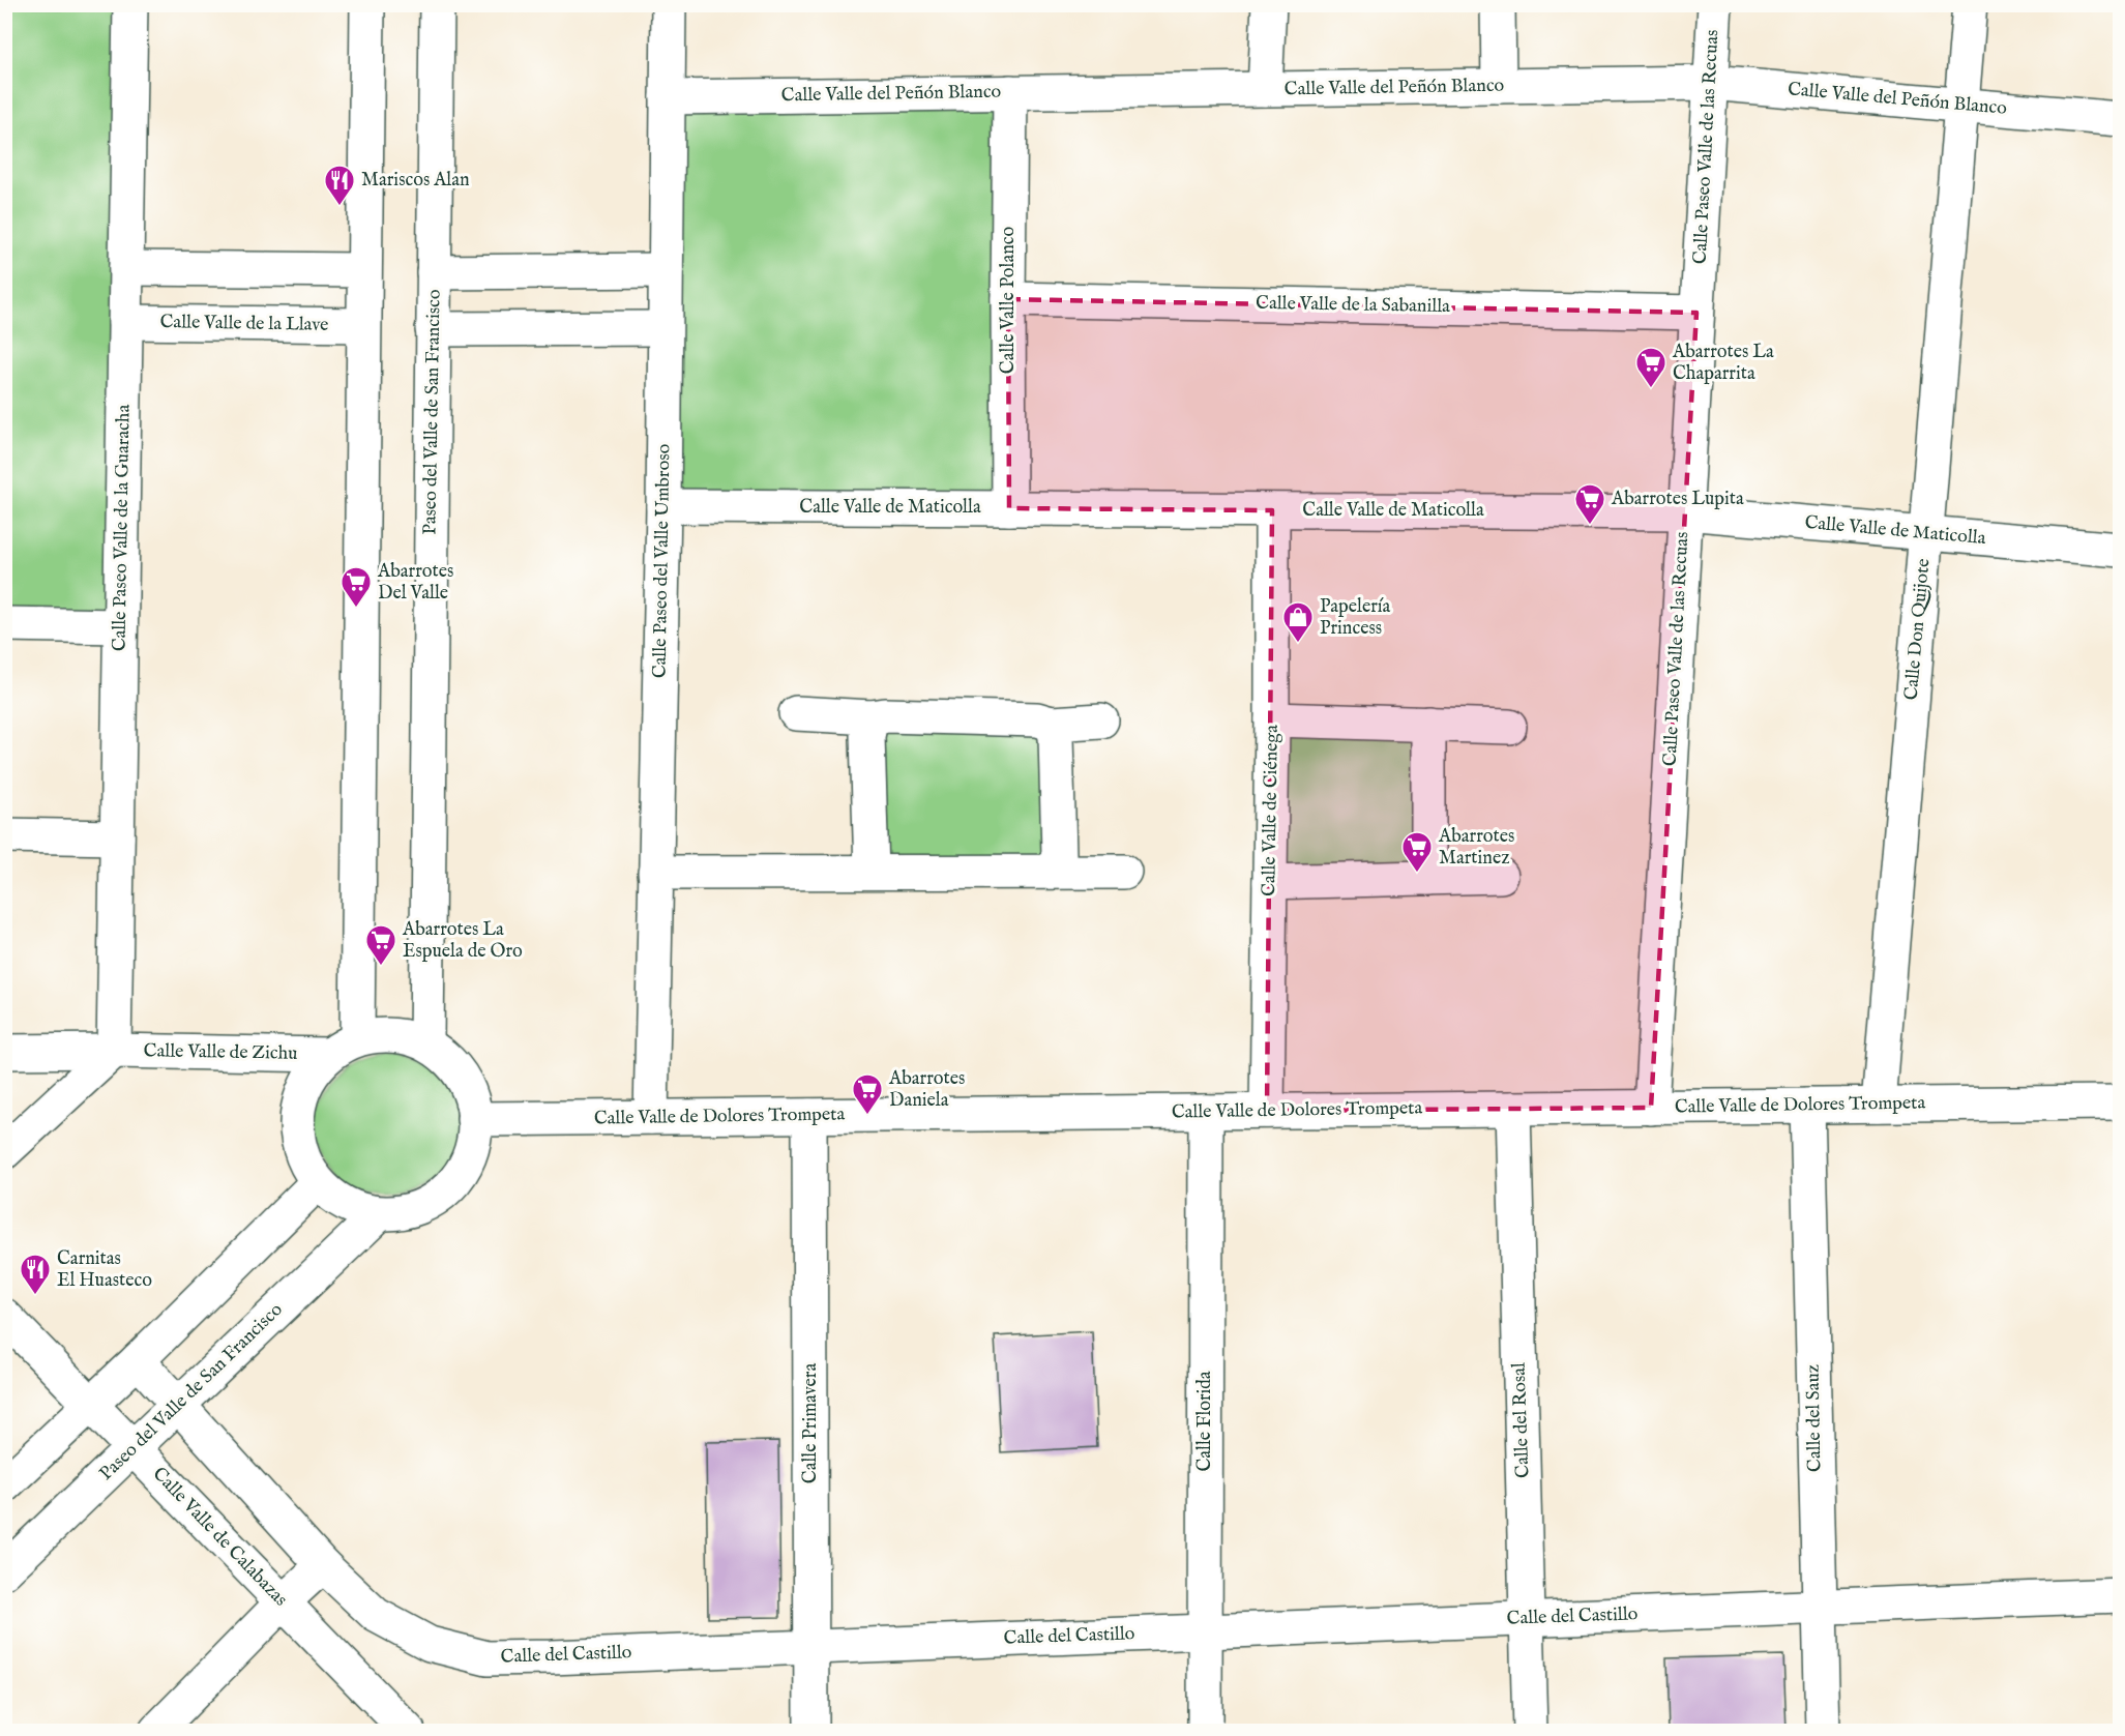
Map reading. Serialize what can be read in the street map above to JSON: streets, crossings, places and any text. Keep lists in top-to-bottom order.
{
  "streets": {
    "street": [
      "Calle Valle del Peñón Blanco",
      "Calle Paseo Valle de las Recuas",
      "Calle Valle Polanco",
      "Calle Valle de la Sabanilla",
      "Calle Valle de la Llave",
      "Paseo del Valle de San Francisco",
      "Calle Valle de Maticolla",
      "Calle Paseo Valle de la Guaracha",
      "Calle Paseo del Valle Umbroso",
      "Calle Don Quijote",
      "Calle Valle de Ciénega",
      "Calle Valle de Zichu",
      "Calle Valle de Dolores Trompeta",
      "Calle del Sauz",
      "Calle del Rosal",
      "Calle Florida",
      "Calle Primavera",
      "Calle Valle de Calabazas",
      "Calle del Castillo"
    ]
  },
  "crossings": [
    ["Calle Valle del Peñón Blanco", "Calle Paseo Valle de las Recuas"],
    ["Calle Valle del Peñón Blanco", "Calle Valle Polanco"],
    ["Calle Valle del Peñón Blanco", "Calle Paseo del Valle Umbroso"],
    ["Calle Valle del Peñón Blanco", "Calle Don Quijote"],
    ["Calle Paseo Valle de las Recuas", "Calle Valle de la Sabanilla"],
    ["Calle Paseo Valle de las Recuas", "Calle Valle de Maticolla"],
    ["Calle Paseo Valle de las Recuas", "Calle Valle de Dolores Trompeta"],
    ["Calle Valle Polanco", "Calle Valle de la Sabanilla"],
    ["Calle Valle Polanco", "Calle Valle de Maticolla"],
    ["Calle Valle de la Llave", "Calle Paseo Valle de la Guaracha"],
    ["Paseo del Valle de San Francisco", "Calle Valle de Zichu"],
    ["Paseo del Valle de San Francisco", "Calle Valle de Dolores Trompeta"],
    ["Paseo del Valle de San Francisco", "Calle Valle de Calabazas"],
    ["Paseo del Valle de San Francisco", "Calle del Castillo"],
    ["Calle Valle de Maticolla", "Calle Paseo del Valle Umbroso"],
    ["Calle Valle de Maticolla", "Calle Don Quijote"],
    ["Calle Valle de Maticolla", "Calle Valle de Ciénega"],
    ["Calle Paseo Valle de la Guaracha", "Calle Valle de Zichu"],
    ["Calle Paseo del Valle Umbroso", "Calle Valle de Dolores Trompeta"],
    ["Calle Don Quijote", "Calle Valle de Dolores Trompeta"],
    ["Calle Valle de Ciénega", "Calle Valle de Dolores Trompeta"],
    ["Calle Valle de Zichu", "Calle Valle de Dolores Trompeta"],
    ["Calle Valle de Dolores Trompeta", "Calle del Sauz"],
    ["Calle Valle de Dolores Trompeta", "Calle del Rosal"],
    ["Calle Valle de Dolores Trompeta", "Calle Florida"],
    ["Calle Valle de Dolores Trompeta", "Calle Primavera"],
    ["Calle del Sauz", "Calle del Castillo"],
    ["Calle del Rosal", "Calle del Castillo"],
    ["Calle Florida", "Calle del Castillo"],
    ["Calle Primavera", "Calle del Castillo"]
  ],
  "places": {
    "restaurant": ["Mariscos Alan", "Carnitas El Huasteco"],
    "supermarket": [
      "Abarrotes La Chaparrita",
      "Abarrotes Lupita",
      "Abarrotes Del Valle",
      "Abarrotes Martinez",
      "Abarrotes La Espuela de Oro",
      "Abarrotes Daniela"
    ],
    "shop": ["Papelería Princess"]
  }
}
